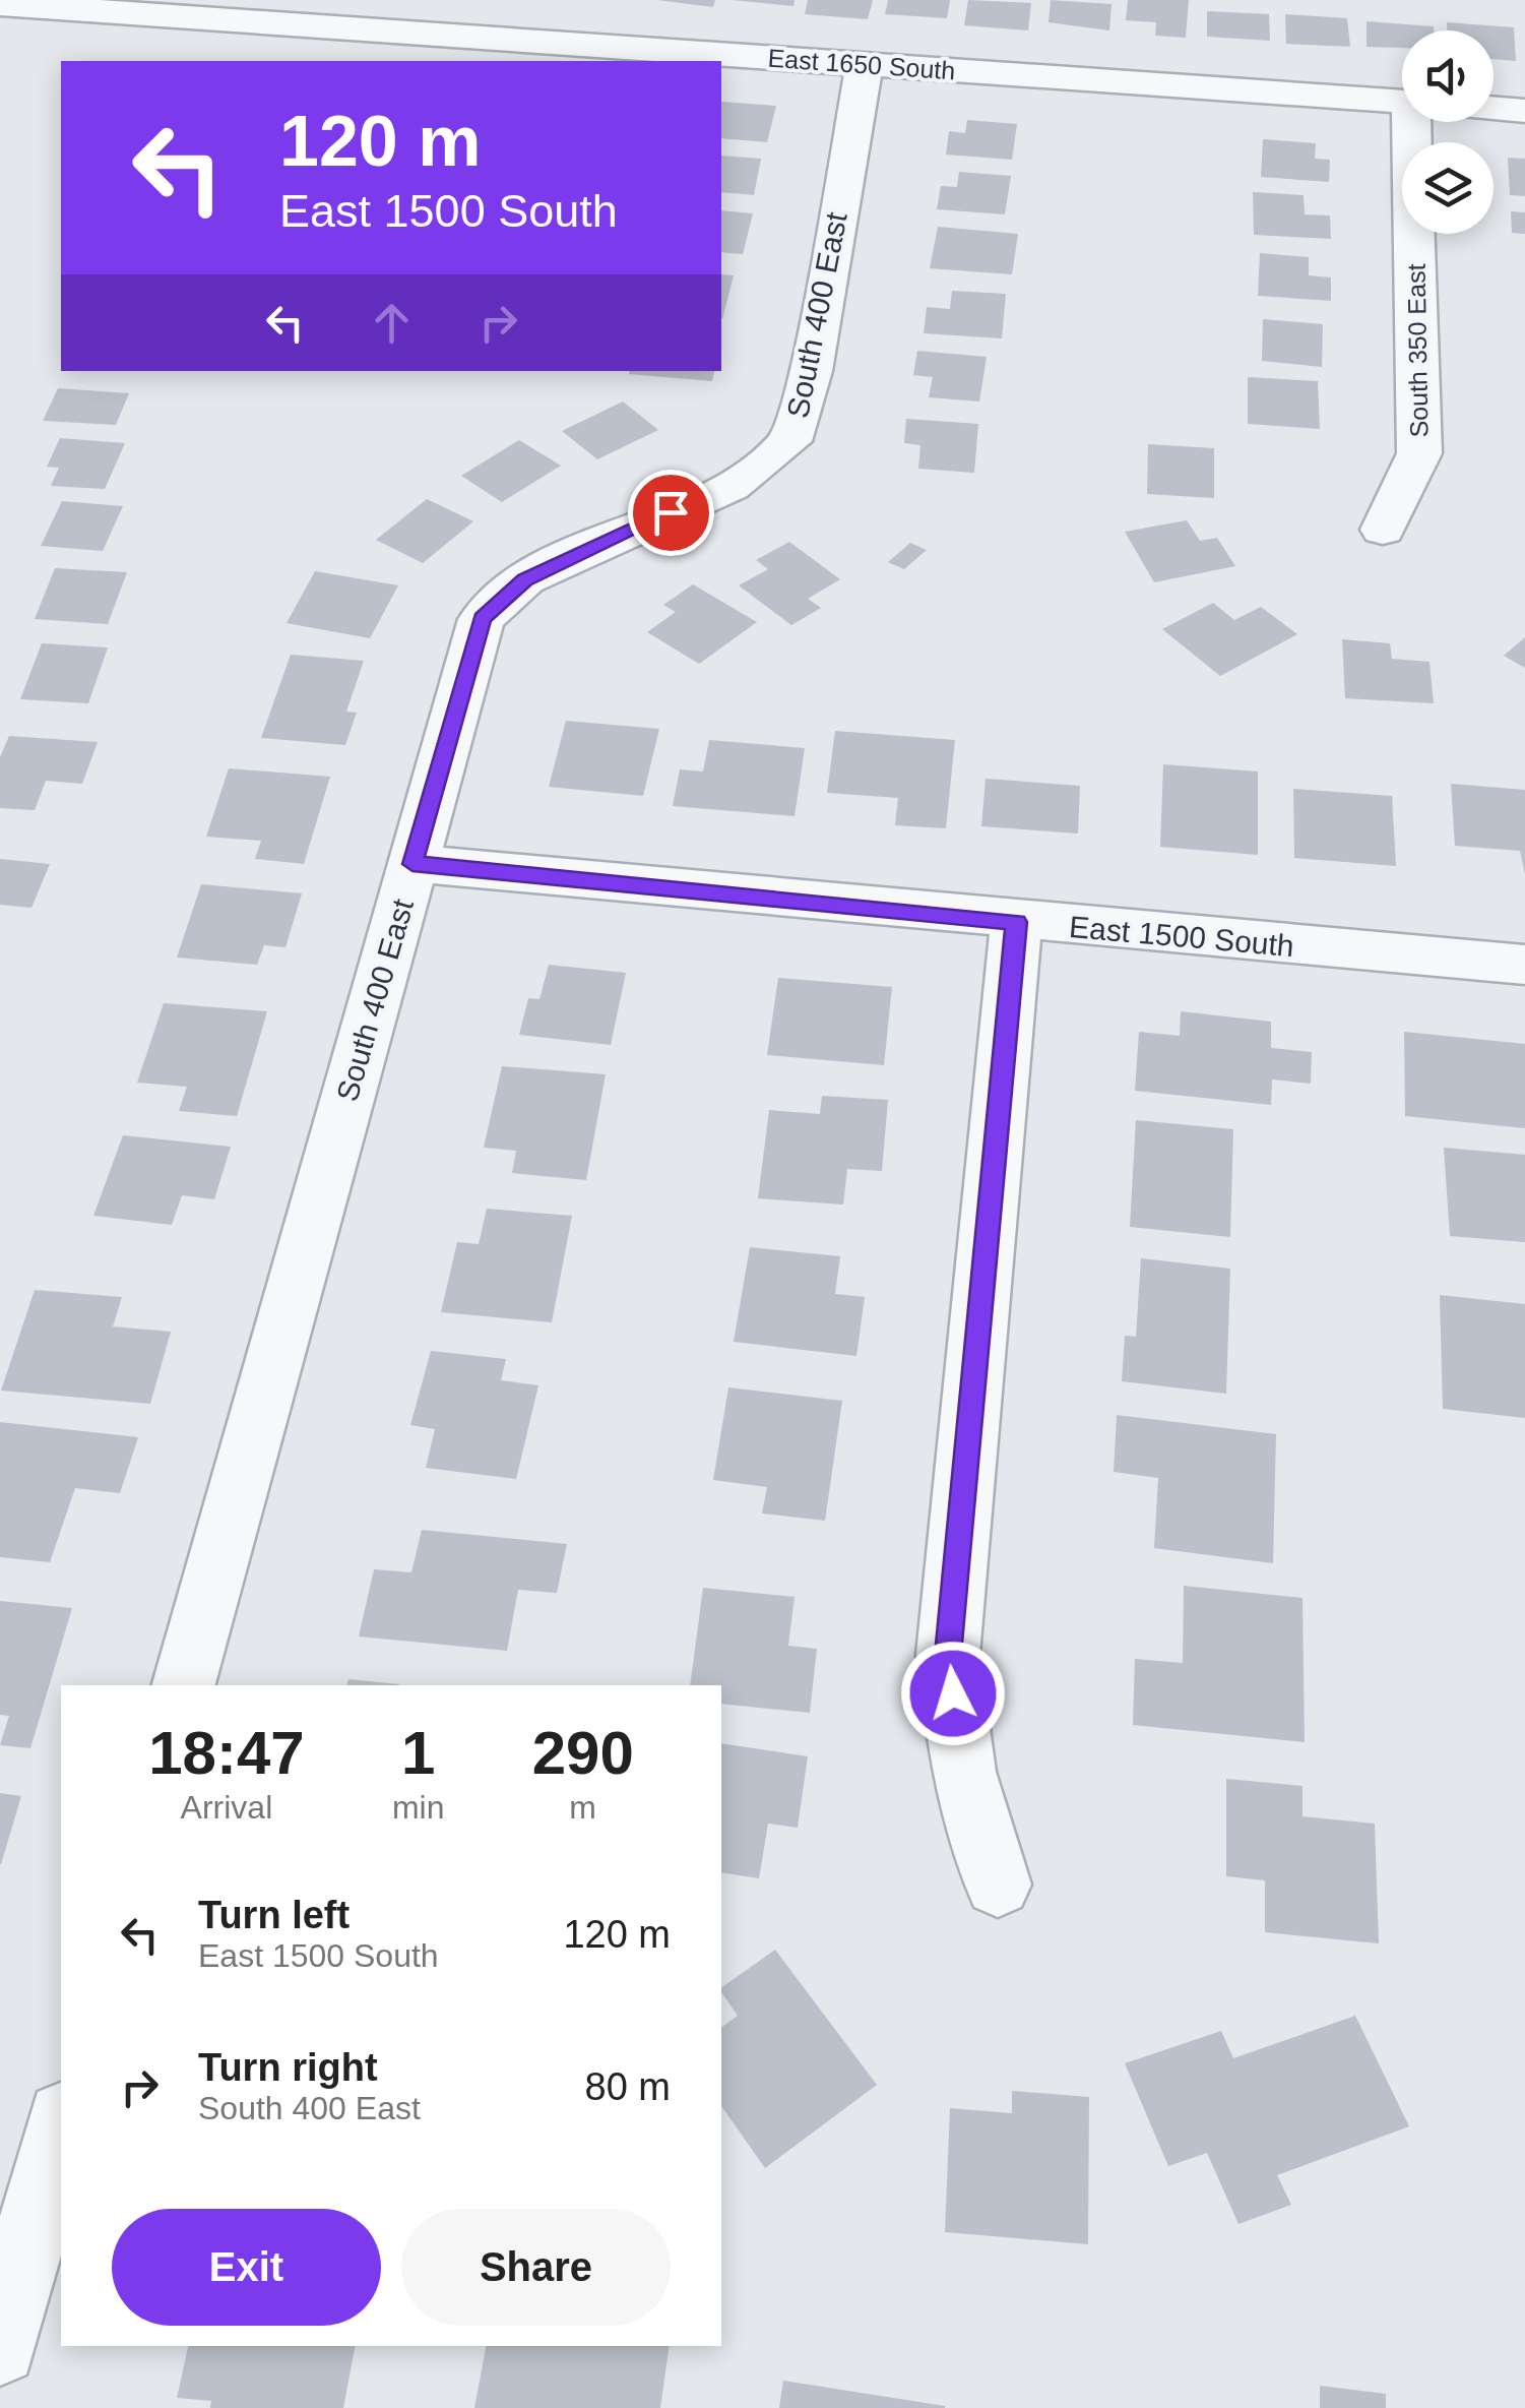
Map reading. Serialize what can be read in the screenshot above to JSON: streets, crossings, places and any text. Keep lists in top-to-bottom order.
{
  "streets": {
    "street": [
      "East 1650 South",
      "South 400 East",
      "South 350 East",
      "East 1500 South"
    ]
  },
  "crossings": [
    ["East 1650 South", "South 400 East"],
    ["South 400 East", "East 1500 South"]
  ],
  "page": {
    "turn": ["120 m", "East 1500 South"],
    "eta": [
      "18:47",
      "Arrival",
      "1",
      "min",
      "290",
      "m"
    ],
    "list": [
      {
        "name": "Turn left",
        "note": "East 1500 South",
        "value": "120 m"
      },
      {
        "name": "Turn right",
        "note": "South 400 East",
        "value": "80 m"
      }
    ],
    "buttons": ["Exit", "Share"]
  }
}
